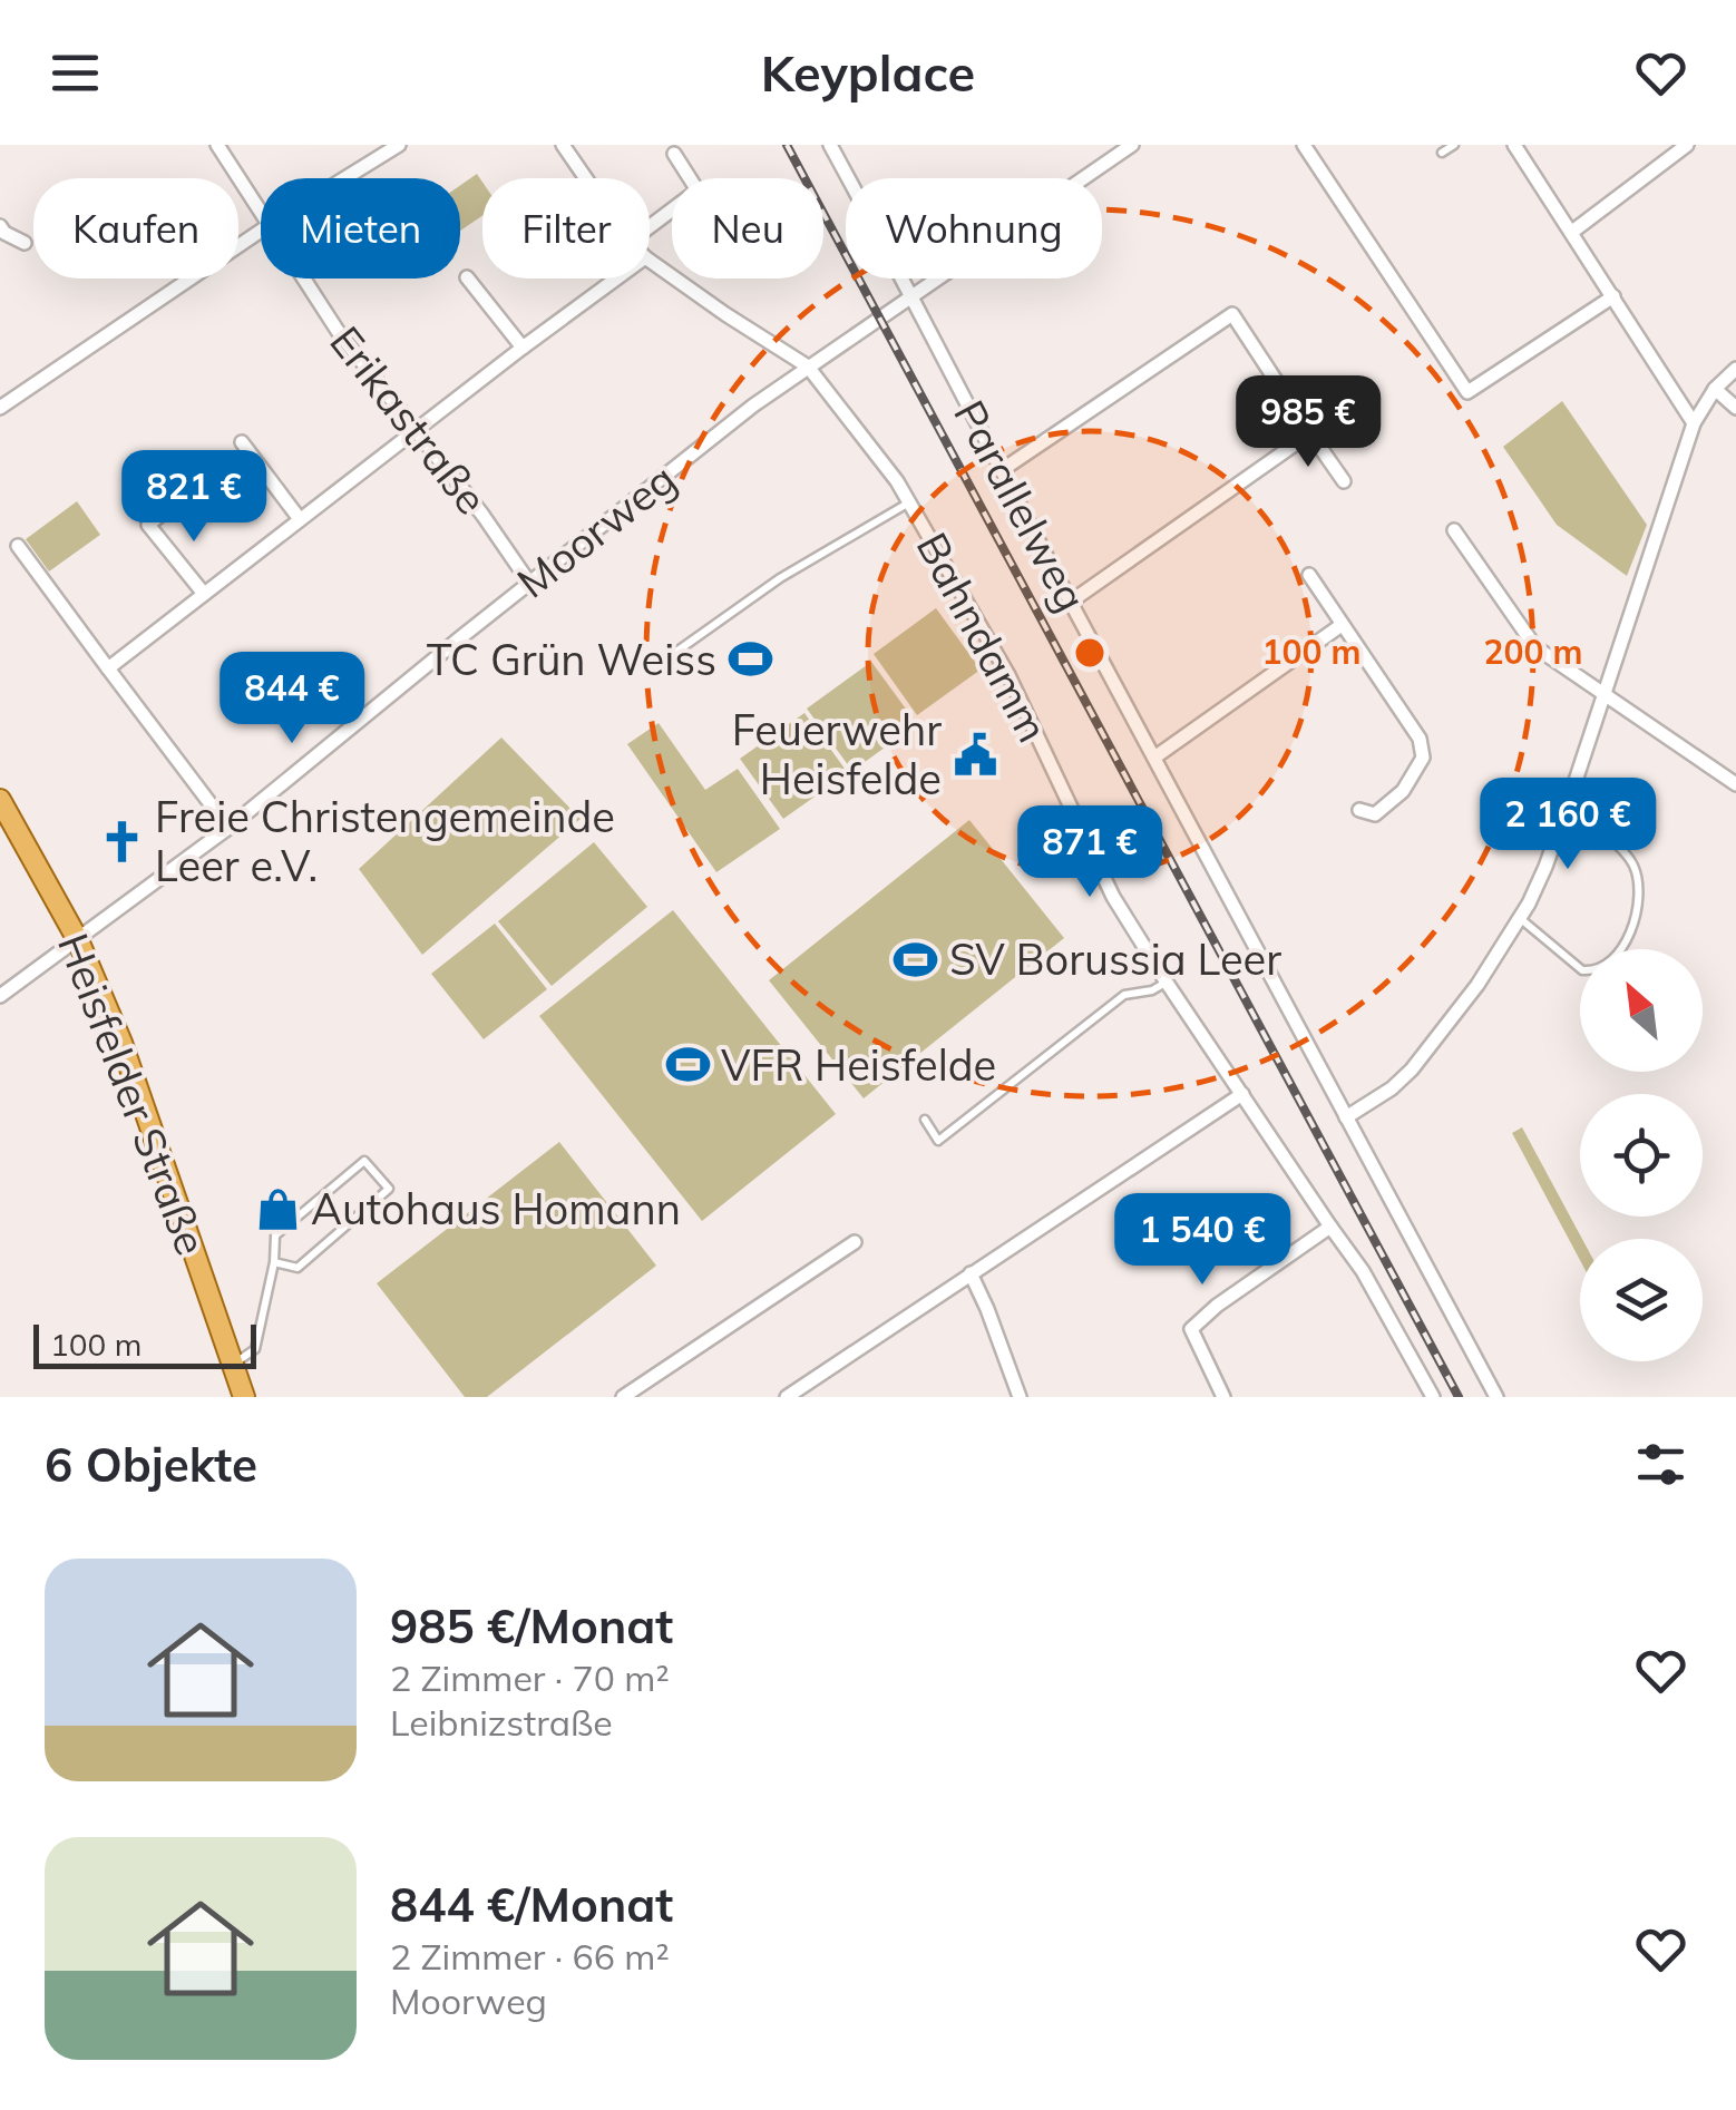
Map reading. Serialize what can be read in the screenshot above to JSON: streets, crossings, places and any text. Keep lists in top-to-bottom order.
{
  "streets": {
    "main road": ["Heisfelder Straße"],
    "street": [
      "Erikastraße",
      "Parallelweg",
      "Moorweg",
      "Bahndamm"
    ]
  },
  "crossings": [
    ["Erikastraße", "Moorweg"],
    ["Parallelweg", "Moorweg"],
    ["Moorweg", "Bahndamm"],
    ["Moorweg", "Heisfelder Straße"]
  ],
  "places": {
    "sports": ["TC Grün Weiss", "SV Borussia Leer", "VFR Heisfelde"],
    "public building": ["Feuerwehr Heisfelde"],
    "church": ["Freie Christengemeinde Leer e.V."],
    "shop": ["Autohaus Homann"]
  },
  "scale_bar": "100 m",
  "north": "top left",
  "page": {
    "header": "Keyplace",
    "chip": [
      "Kaufen",
      "Mieten",
      "Filter",
      "Neu",
      "Wohnung"
    ],
    "price": [
      "985 €",
      "821 €",
      "844 €",
      "2 160 €",
      "871 €",
      "1 540 €"
    ],
    "scale": "100 m",
    "heading": "6 Objekte",
    "list": [
      {
        "name": "985 €/Monat",
        "note": "2 Zimmer · 70 m² · Leibnizstraße"
      },
      {
        "name": "844 €/Monat",
        "note": "2 Zimmer · 66 m² · Moorweg"
      }
    ]
  },
  "rings": ["100 m", "200 m"]
}
